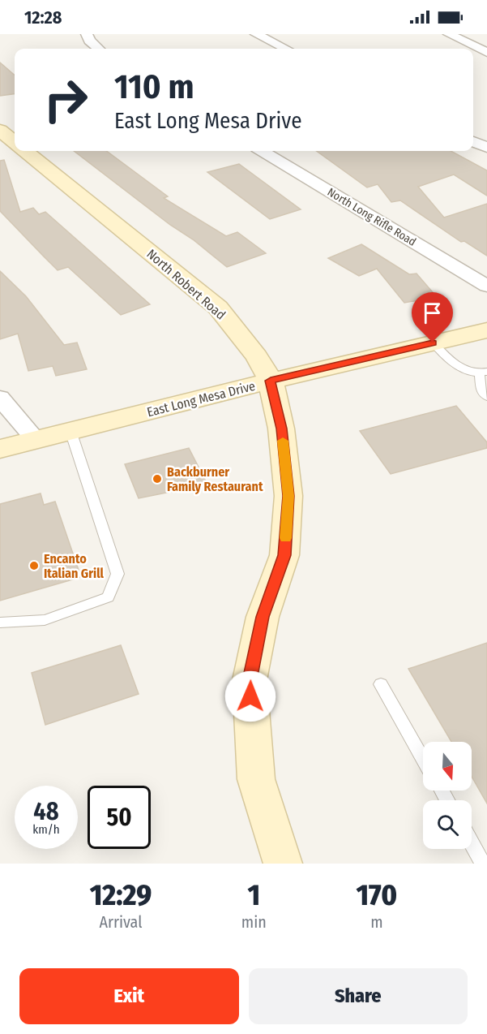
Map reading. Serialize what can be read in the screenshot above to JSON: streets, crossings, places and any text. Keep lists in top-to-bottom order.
{
  "streets": {
    "main road": ["North Robert Road", "East Long Mesa Drive"],
    "street": ["North Long Rifle Road"]
  },
  "crossings": [
    ["North Robert Road", "East Long Mesa Drive"]
  ],
  "places": ["Backburner Family Restaurant", "Encanto Italian Grill"],
  "north": "bottom",
  "page": {
    "status": "12:28",
    "turn": ["110 m", "East Long Mesa Drive"],
    "speed": "48 km/h",
    "limit": "50",
    "eta": [
      "12:29",
      "Arrival",
      "1",
      "min",
      "170",
      "m"
    ],
    "buttons": ["Exit", "Share"]
  }
}
